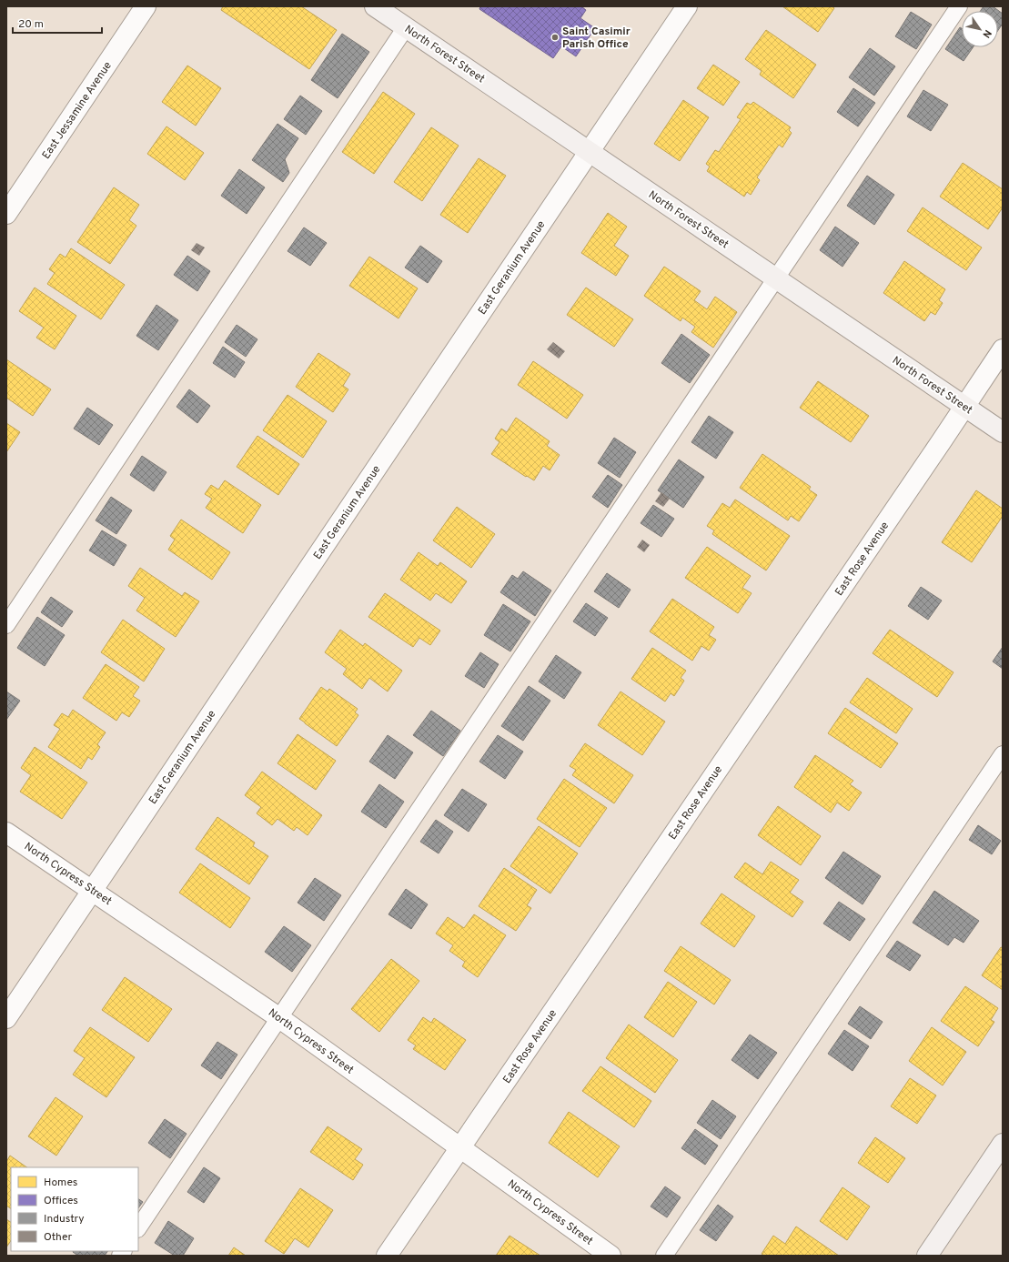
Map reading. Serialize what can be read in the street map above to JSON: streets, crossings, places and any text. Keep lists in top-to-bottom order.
{
  "streets": {
    "street": [
      "North Forest Street",
      "East Jessamine Avenue",
      "East Geranium Avenue",
      "East Rose Avenue",
      "North Cypress Street"
    ]
  },
  "crossings": [
    ["North Forest Street", "East Geranium Avenue"],
    ["North Forest Street", "East Rose Avenue"],
    ["East Geranium Avenue", "North Cypress Street"],
    ["East Rose Avenue", "North Cypress Street"]
  ],
  "places": ["Saint Casimir Parish Office"],
  "legend": [
    "Homes",
    "Offices",
    "Industry",
    "Other"
  ],
  "scale_bar": "20 m",
  "north": "bottom right"
}
